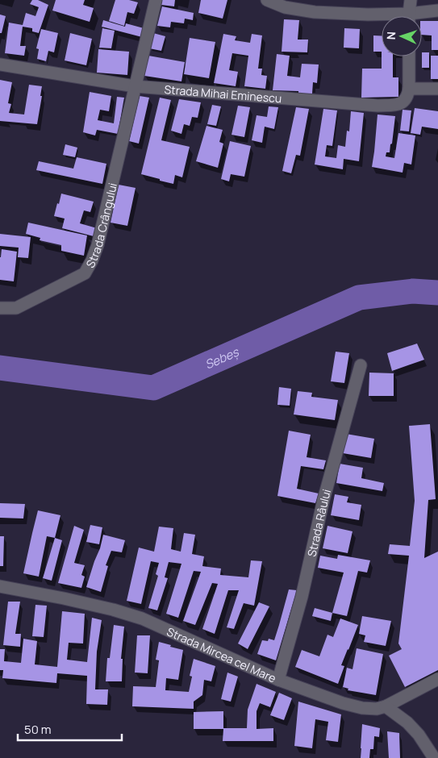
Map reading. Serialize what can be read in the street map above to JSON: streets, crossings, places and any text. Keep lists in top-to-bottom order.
{
  "streets": {
    "street": [
      "Strada Mihai Eminescu",
      "Strada Crângului",
      "Strada Râului",
      "Strada Mircea cel Mare"
    ]
  },
  "crossings": [
    ["Strada Mihai Eminescu", "Strada Crângului"],
    ["Strada Râului", "Strada Mircea cel Mare"]
  ],
  "water": ["Sebeș"],
  "scale_bar": "50 m",
  "north": "left"
}
